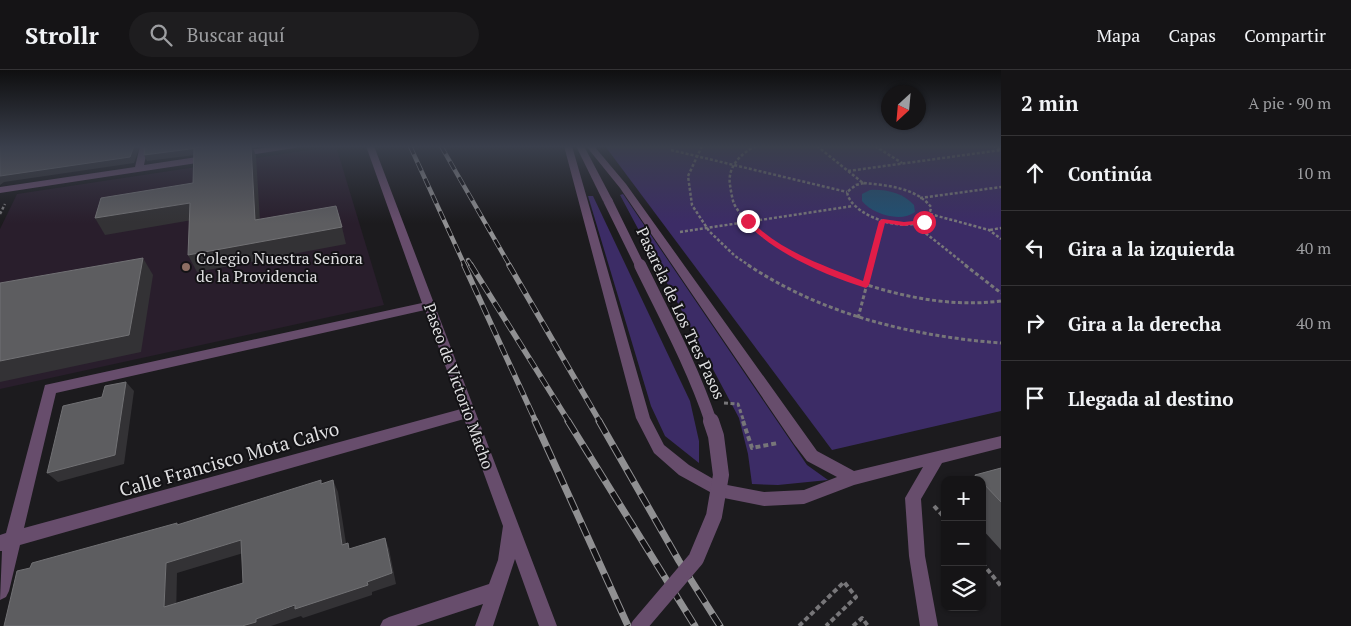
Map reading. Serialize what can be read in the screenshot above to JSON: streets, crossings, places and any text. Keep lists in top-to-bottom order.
{
  "streets": {
    "street": ["Pasarela de Los Tres Pasos", "Paseo de Victorio Macho", "Calle Francisco Mota Calvo"]
  },
  "crossings": [
    ["Paseo de Victorio Macho", "Calle Francisco Mota Calvo"]
  ],
  "places": ["Colegio Nuestra Señora de la Providencia"],
  "north": "bottom left",
  "page": {
    "header": "Strollr",
    "search": "Buscar aquí",
    "nav": ["Mapa", "Capas", "Compartir"],
    "heading": ["2 min", "A pie · 90 m"],
    "list": [
      ["Continúa", "10 m"],
      ["Gira a la izquierda", "40 m"],
      ["Gira a la derecha", "40 m"],
      "Llegada al destino"
    ],
    "map_buttons": ["+", "−"]
  }
}
